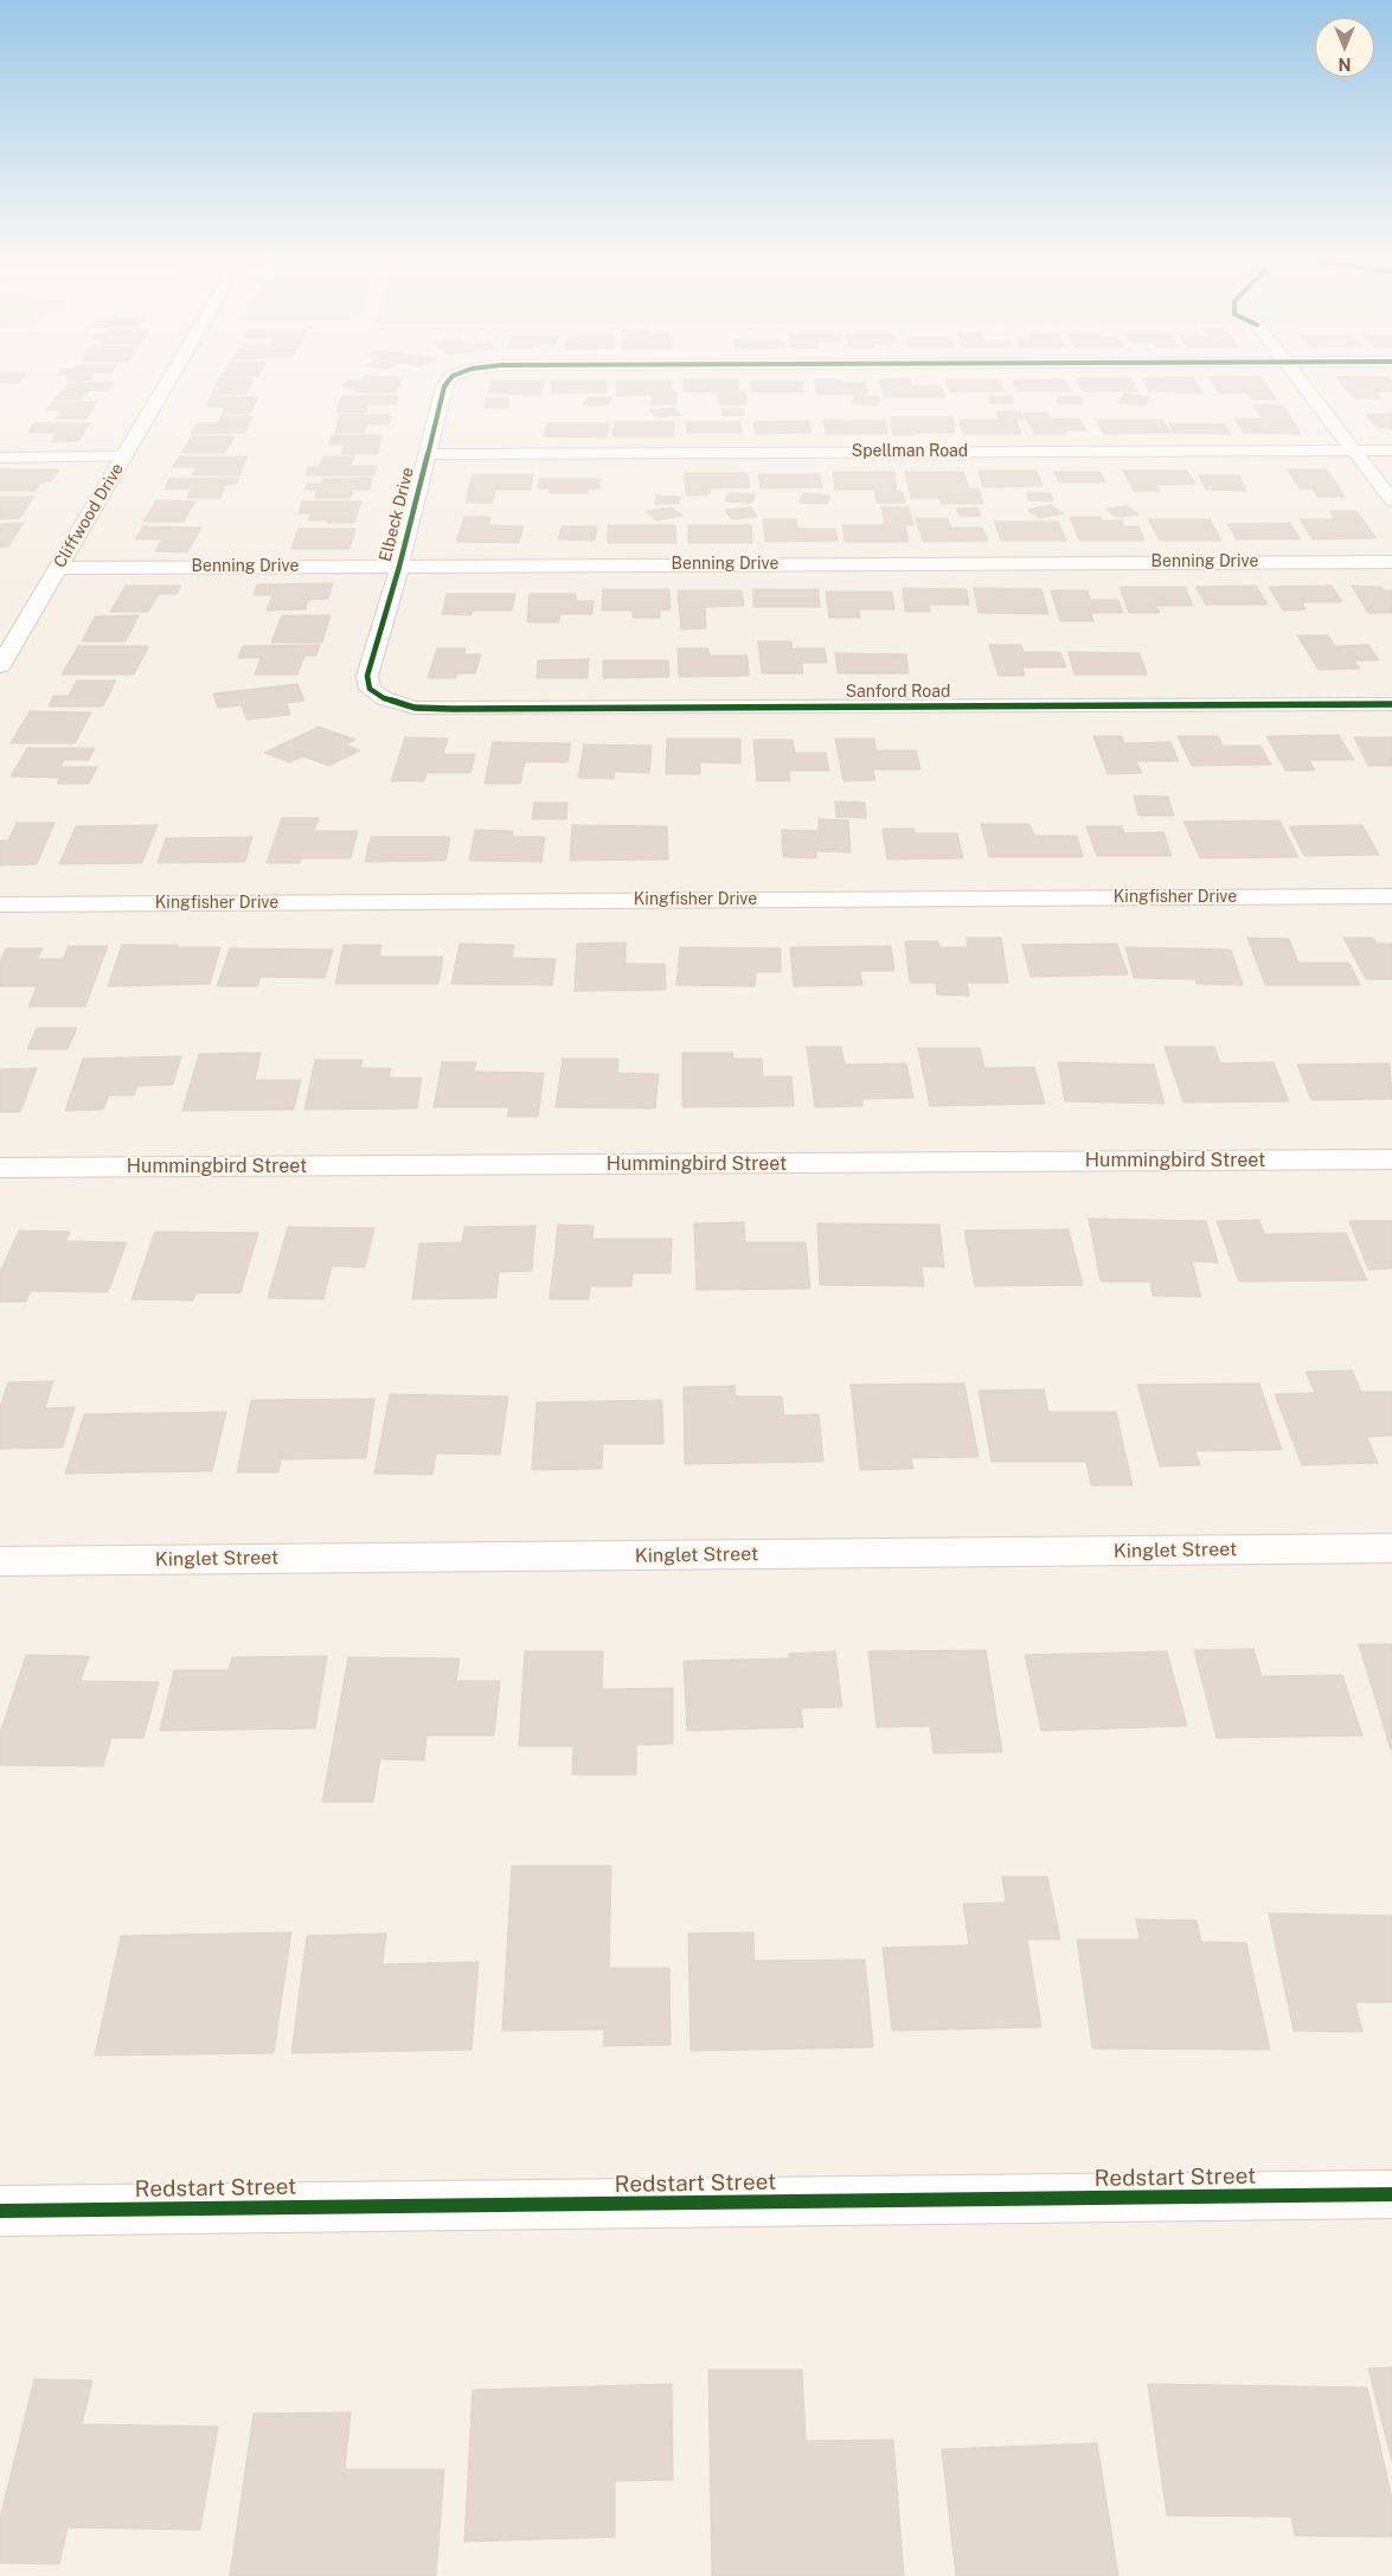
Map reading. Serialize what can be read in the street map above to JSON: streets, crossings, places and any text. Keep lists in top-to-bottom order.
{
  "streets": {
    "street": [
      "Spellman Road",
      "Elbeck Drive",
      "Cliffwood Drive",
      "Benning Drive",
      "Sanford Road",
      "Kingfisher Drive",
      "Hummingbird Street",
      "Kinglet Street",
      "Redstart Street"
    ]
  },
  "crossings": [
    ["Spellman Road", "Elbeck Drive"],
    ["Elbeck Drive", "Benning Drive"],
    ["Elbeck Drive", "Sanford Road"],
    ["Cliffwood Drive", "Benning Drive"]
  ],
  "north": "bottom"
}
